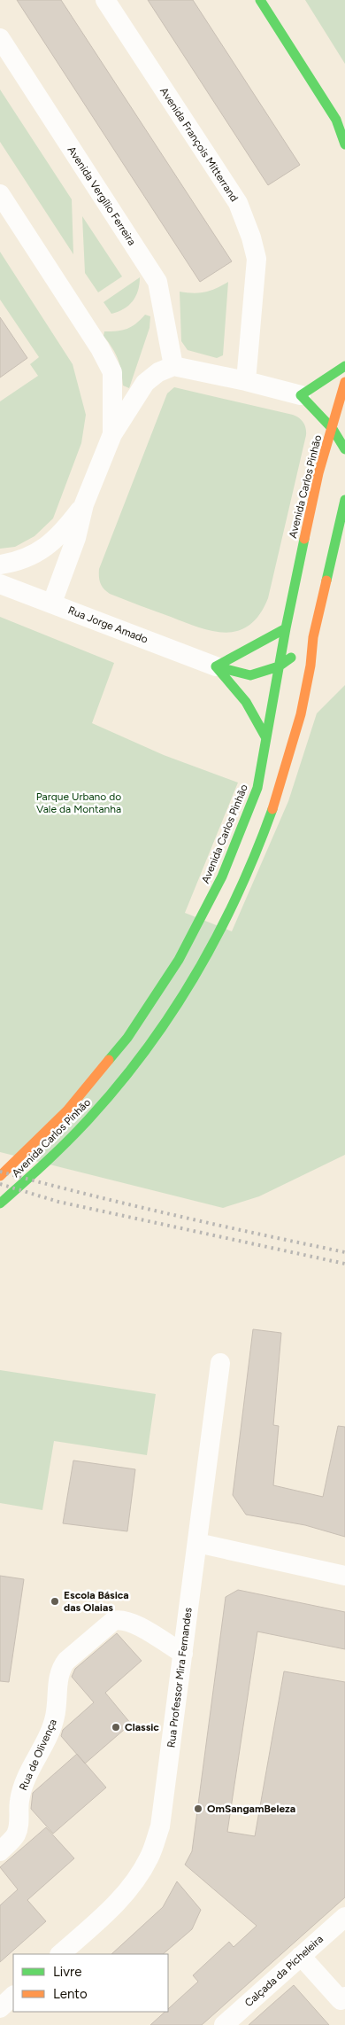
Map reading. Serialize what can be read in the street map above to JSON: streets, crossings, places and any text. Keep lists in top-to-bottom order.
{
  "streets": {
    "main road": ["Avenida Carlos Pinhão"],
    "street": [
      "Avenida François Mitterrand",
      "Avenida Vergílio Ferreira",
      "Rua Jorge Amado",
      "Rua Professor Mira Fernandes",
      "Rua de Olivença",
      "Calçada da Picheleira"
    ]
  },
  "crossings": [
    ["Rua Professor Mira Fernandes", "Rua de Olivença"]
  ],
  "parks": ["Parque Urbano do Vale da Montanha"],
  "places": ["Escola Básica das Olaias", "Classic", "OmSangamBeleza"],
  "legend": ["Livre", "Lento"]
}
